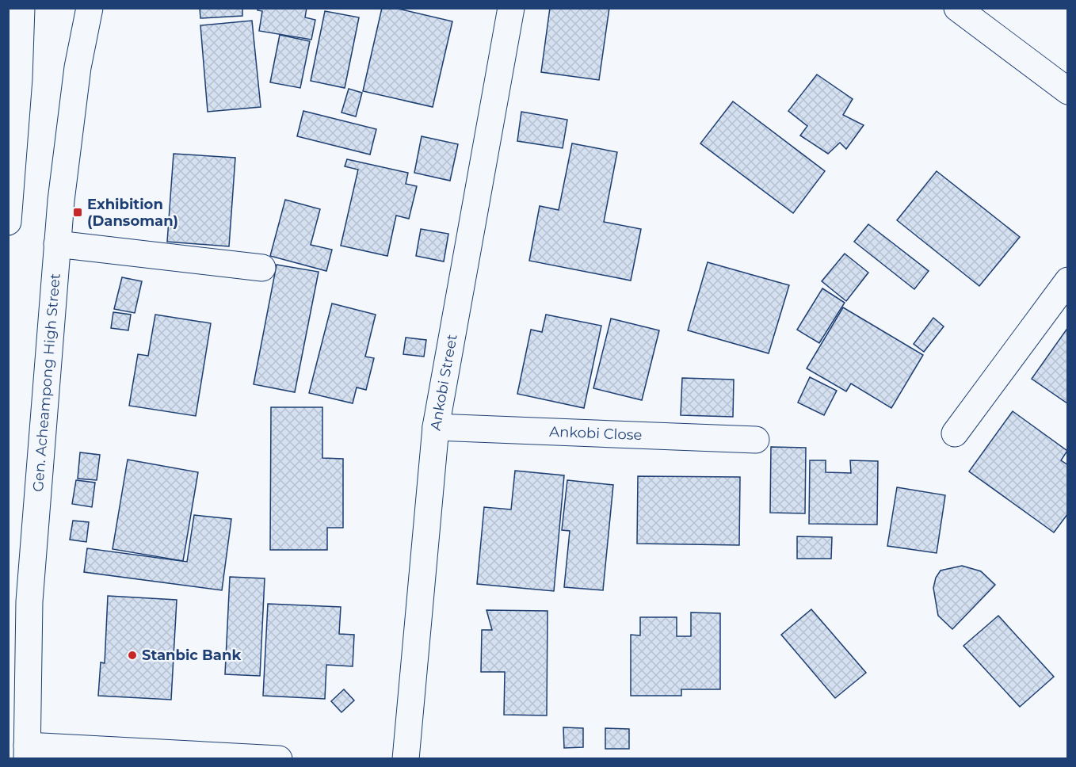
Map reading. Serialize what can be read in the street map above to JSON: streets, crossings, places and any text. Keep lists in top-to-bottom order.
{
  "streets": {
    "street": ["Ankobi Street", "Gen. Acheampong High Street", "Ankobi Close"]
  },
  "crossings": [
    ["Ankobi Street", "Ankobi Close"]
  ],
  "places": {
    "transit": ["Exhibition (Dansoman)"],
    "other": ["Stanbic Bank"]
  }
}
